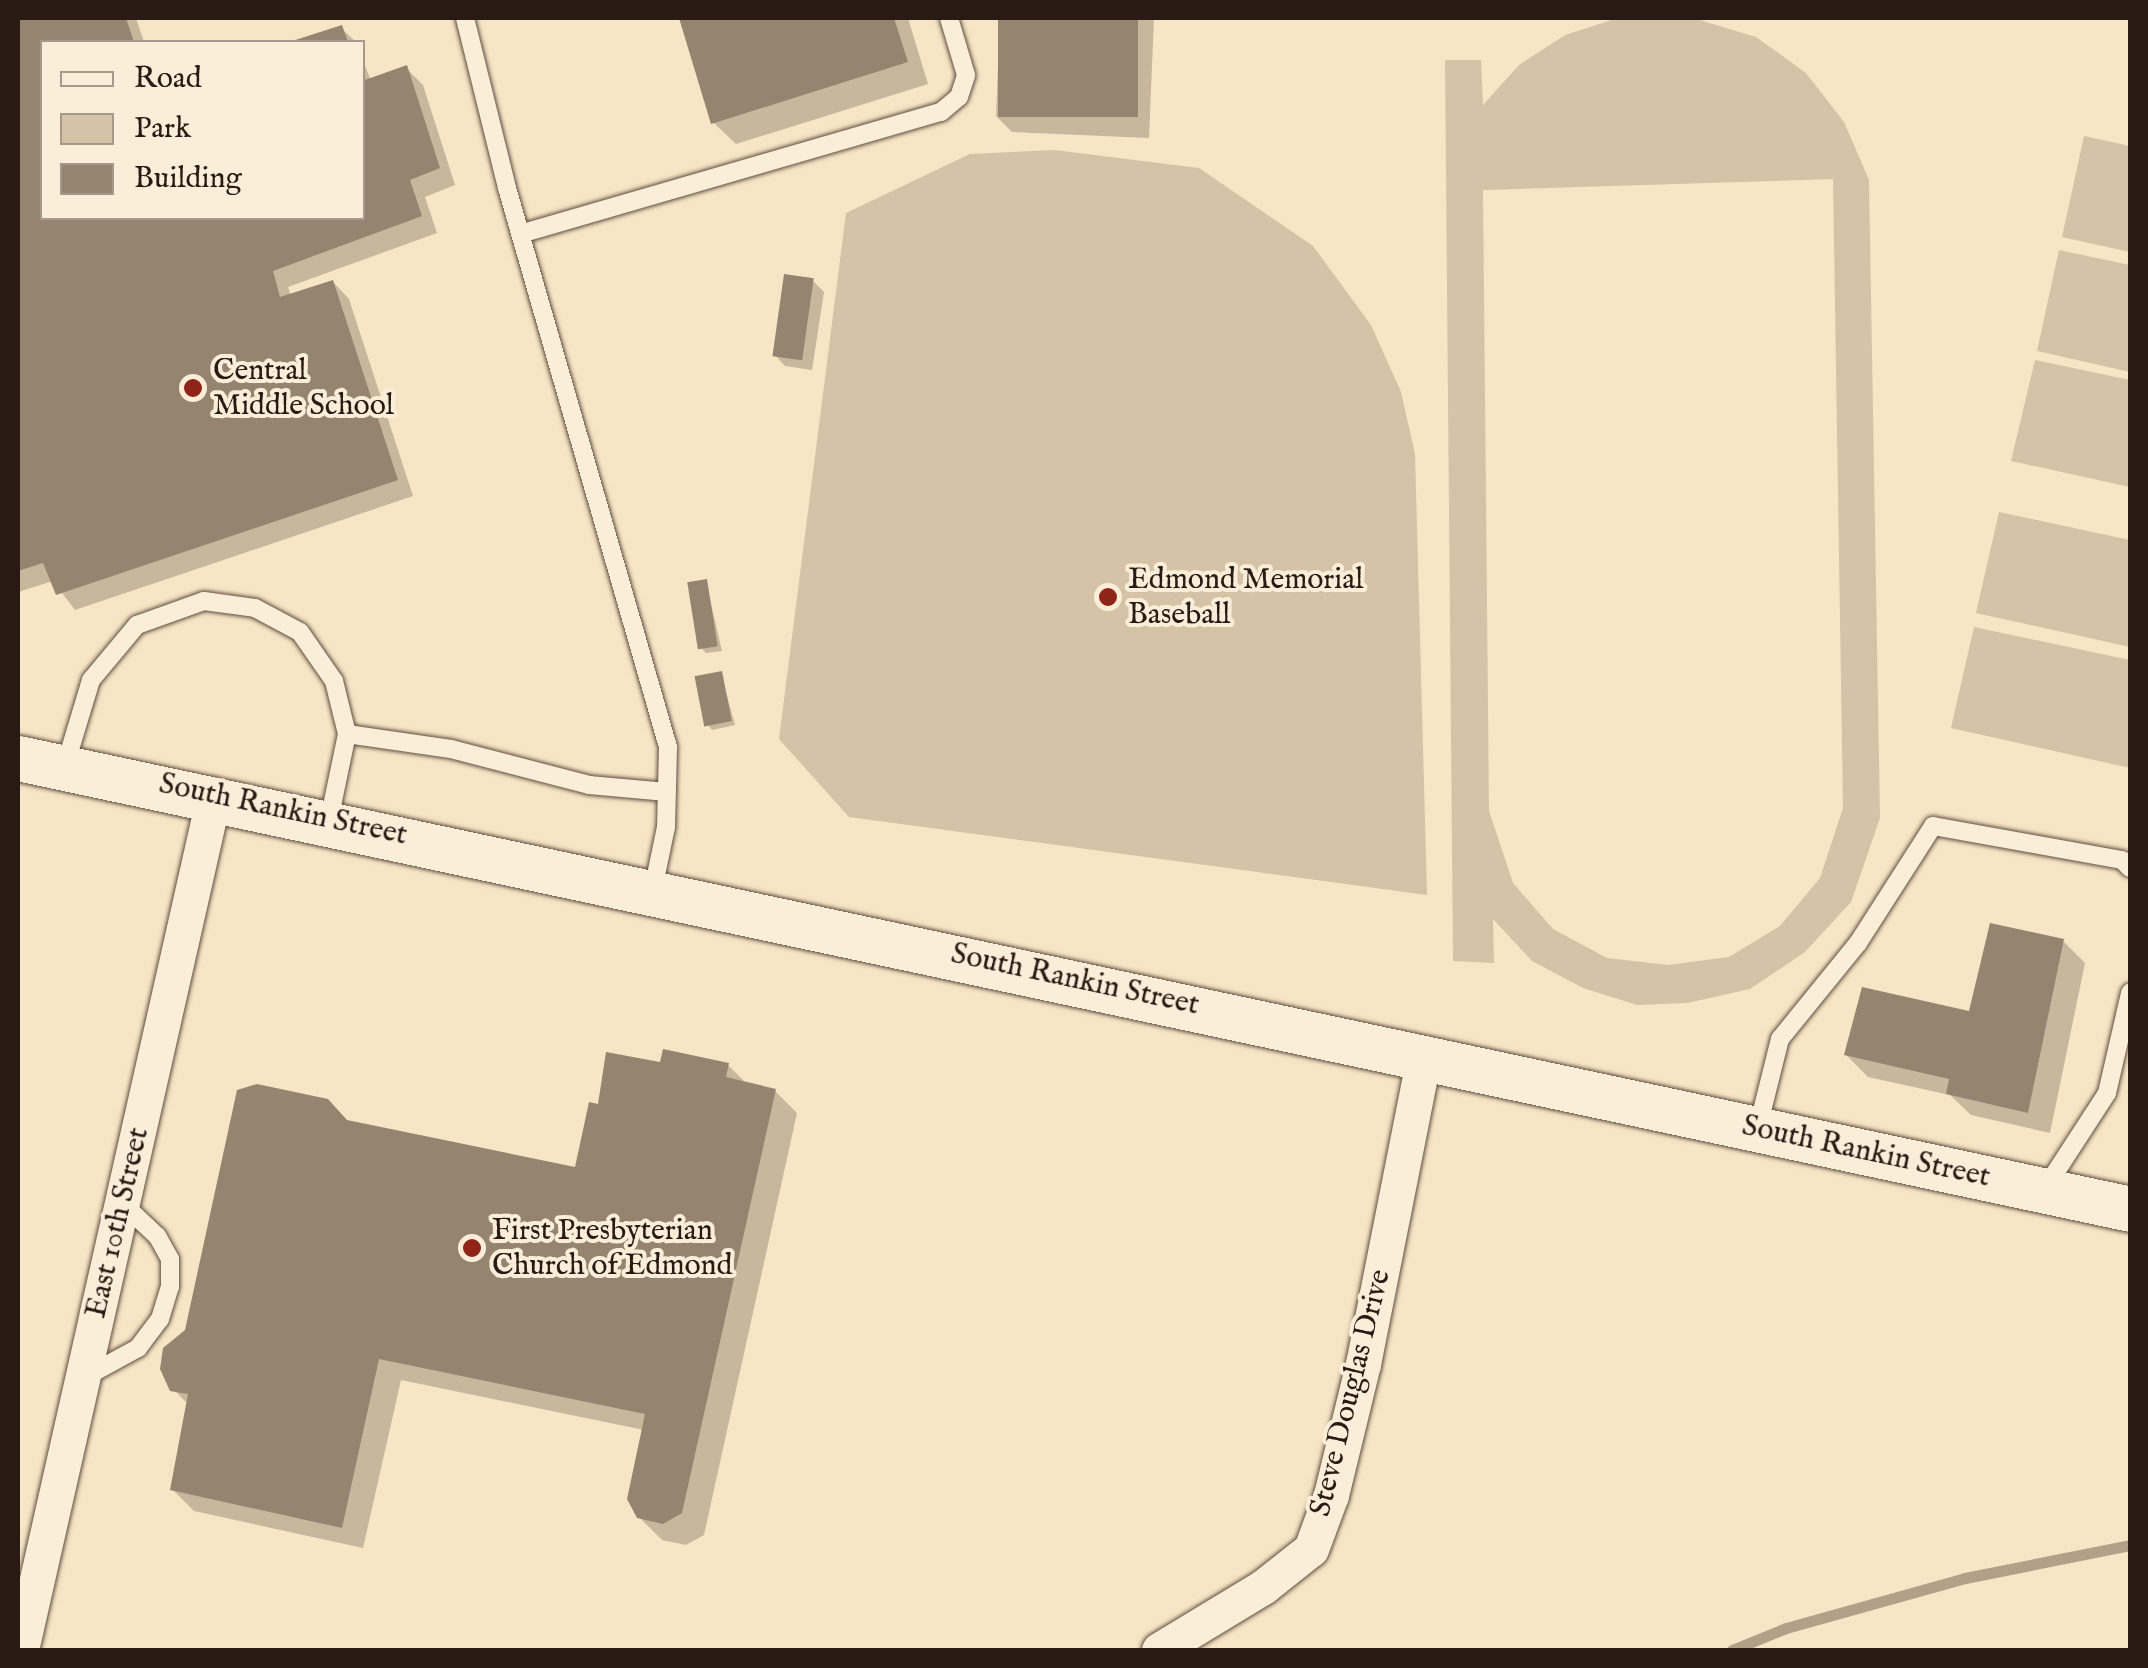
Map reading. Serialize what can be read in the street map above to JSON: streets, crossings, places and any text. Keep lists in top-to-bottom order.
{
  "streets": {
    "street": ["South Rankin Street", "East 10th Street", "Steve Douglas Drive"]
  },
  "crossings": [
    ["South Rankin Street", "East 10th Street"],
    ["South Rankin Street", "Steve Douglas Drive"]
  ],
  "places": ["Central Middle School", "Edmond Memorial Baseball", "First Presbyterian Church of Edmond"],
  "legend": ["Road", "Park", "Building"]
}
